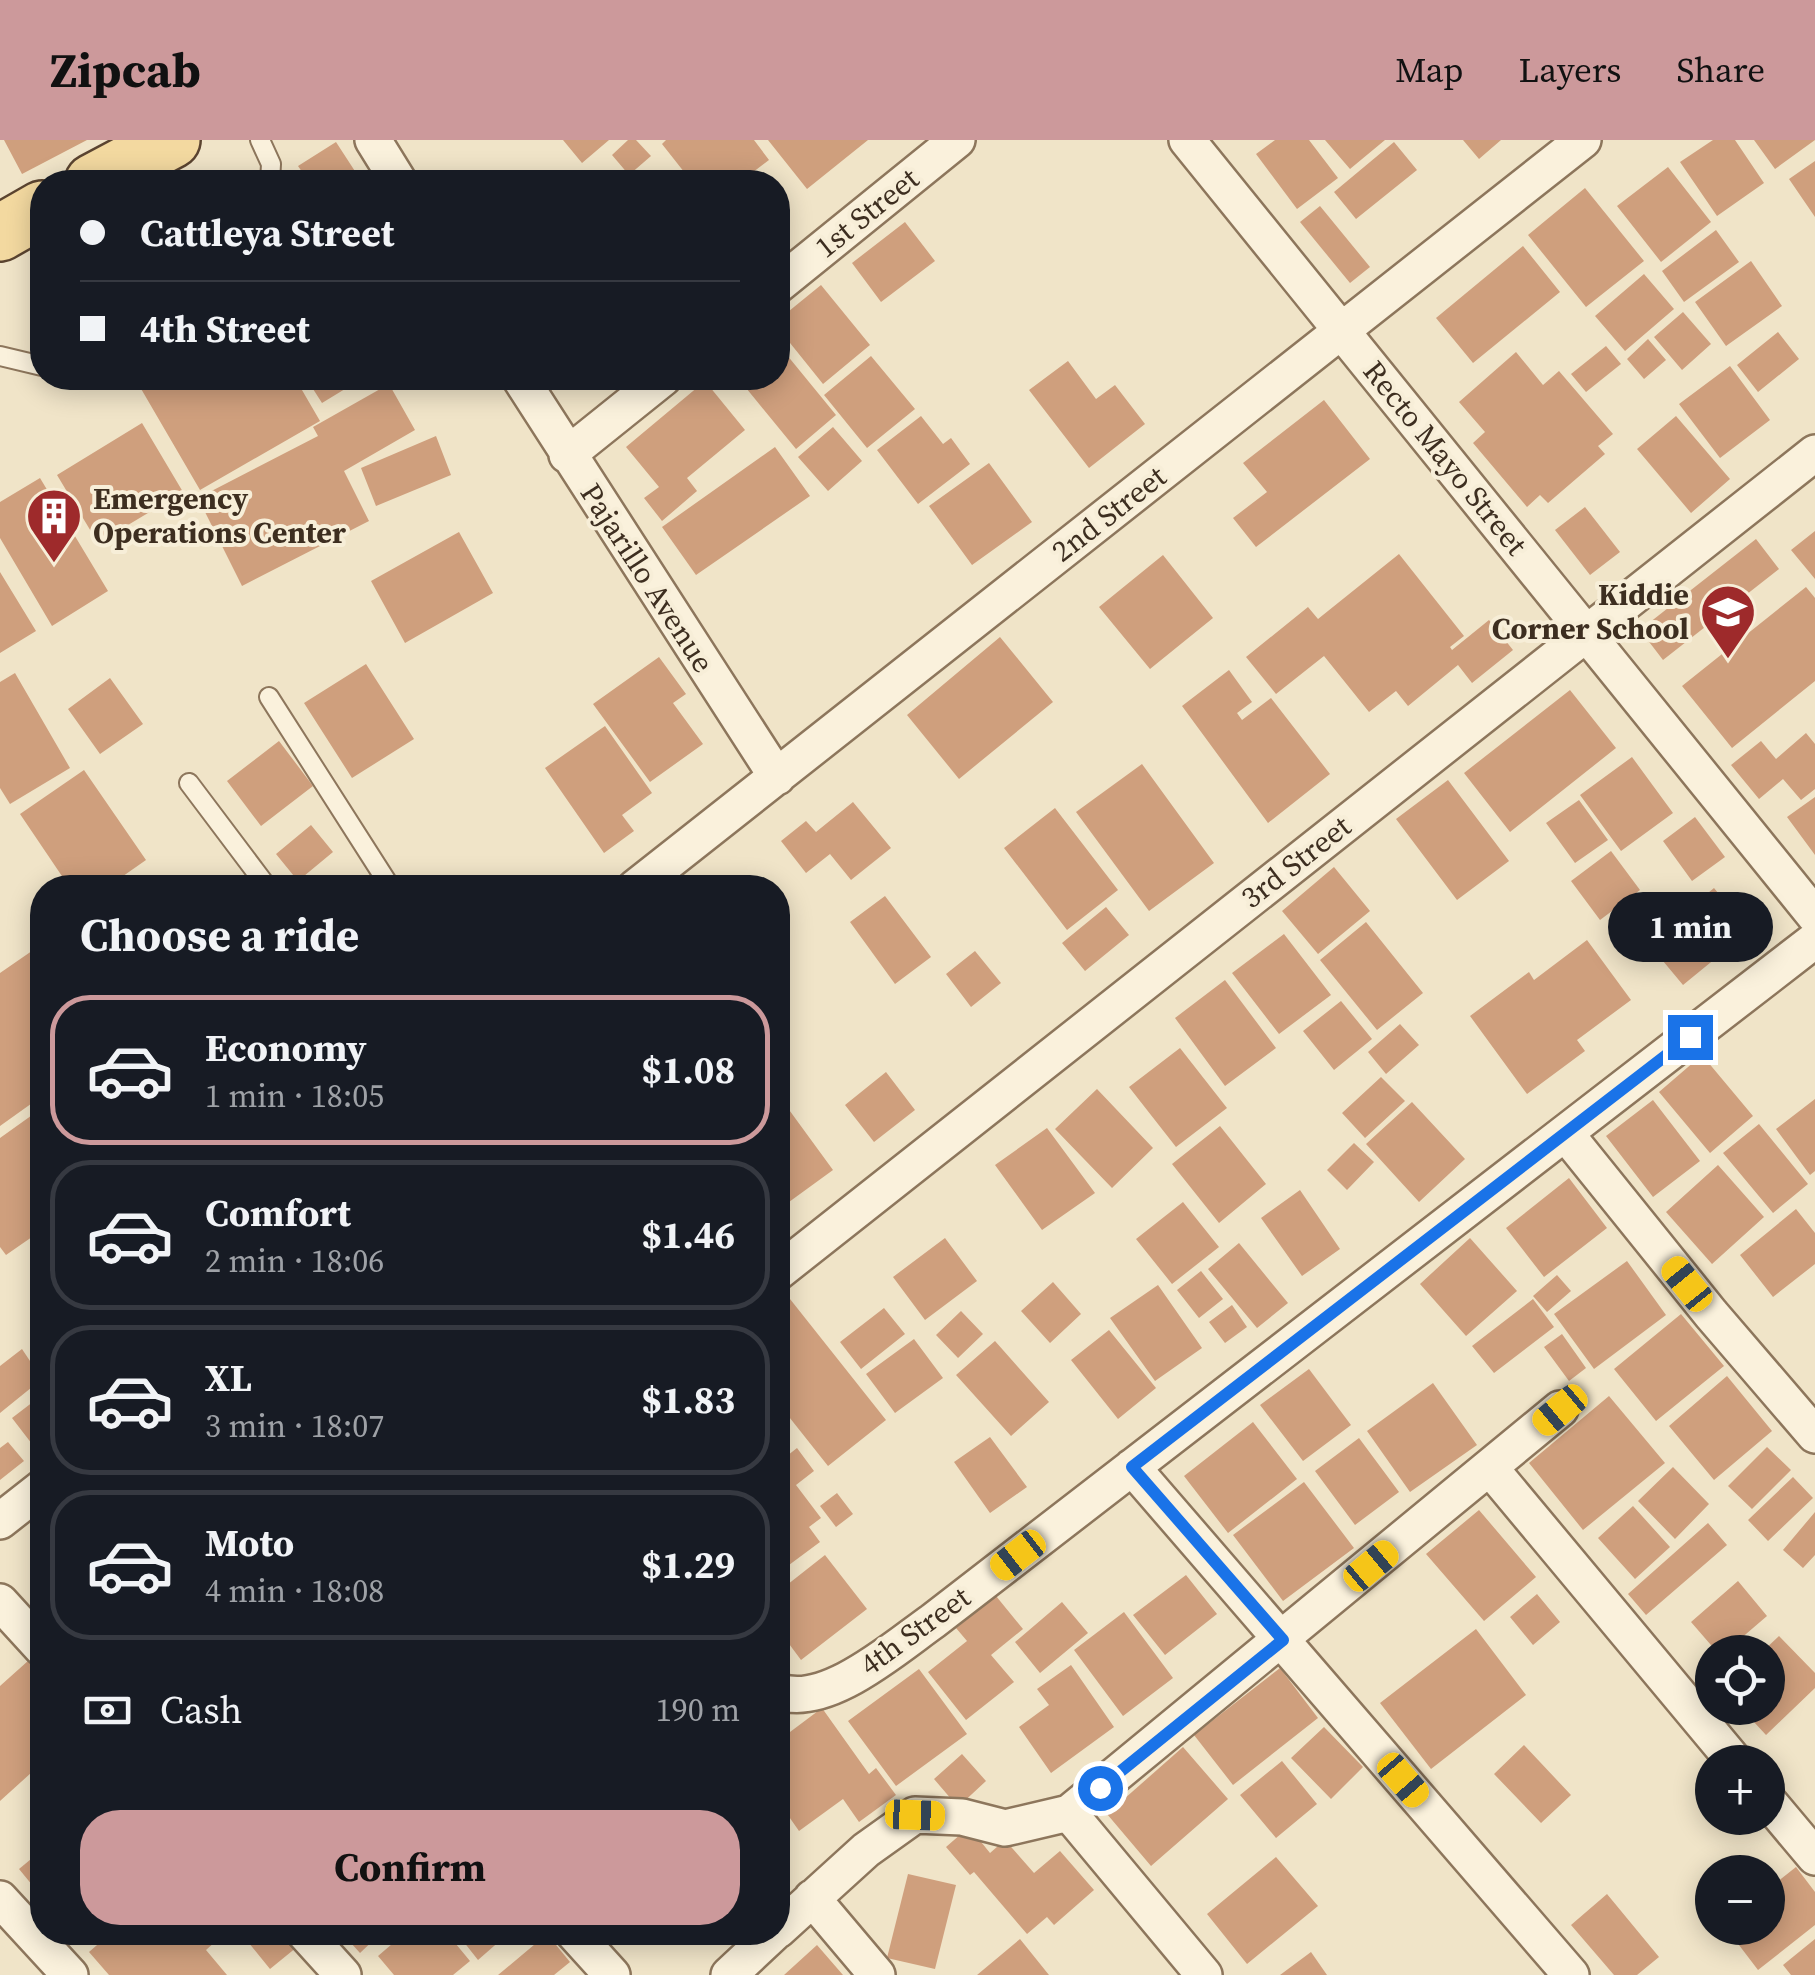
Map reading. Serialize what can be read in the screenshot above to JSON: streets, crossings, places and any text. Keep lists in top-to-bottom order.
{
  "streets": {
    "street": [
      "1st Street",
      "Recto Mayo Street",
      "2nd Street",
      "Pajarillo Avenue",
      "3rd Street",
      "4th Street"
    ]
  },
  "crossings": [
    ["Recto Mayo Street", "2nd Street"],
    ["Recto Mayo Street", "3rd Street"],
    ["2nd Street", "Pajarillo Avenue"]
  ],
  "places": {
    "building": ["Emergency Operations Center"],
    "school or university": ["Kiddie Corner School"]
  },
  "page": {
    "header": "Zipcab",
    "nav": ["Map", "Layers", "Share"],
    "banner": ["Cattleya Street", "4th Street"],
    "heading": "Choose a ride",
    "bubble": "1 min",
    "list": [
      {
        "name": "Economy",
        "note": "1 min · 18:05",
        "value": "$1.08"
      },
      {
        "name": "Comfort",
        "note": "2 min · 18:06",
        "value": "$1.46"
      },
      {
        "name": "XL",
        "note": "3 min · 18:07",
        "value": "$1.83"
      },
      {
        "name": "Moto",
        "note": "4 min · 18:08",
        "value": "$1.29"
      }
    ],
    "map_buttons": ["+", "−"],
    "pay": ["Cash", "190 m"],
    "buttons": "Confirm"
  }
}
